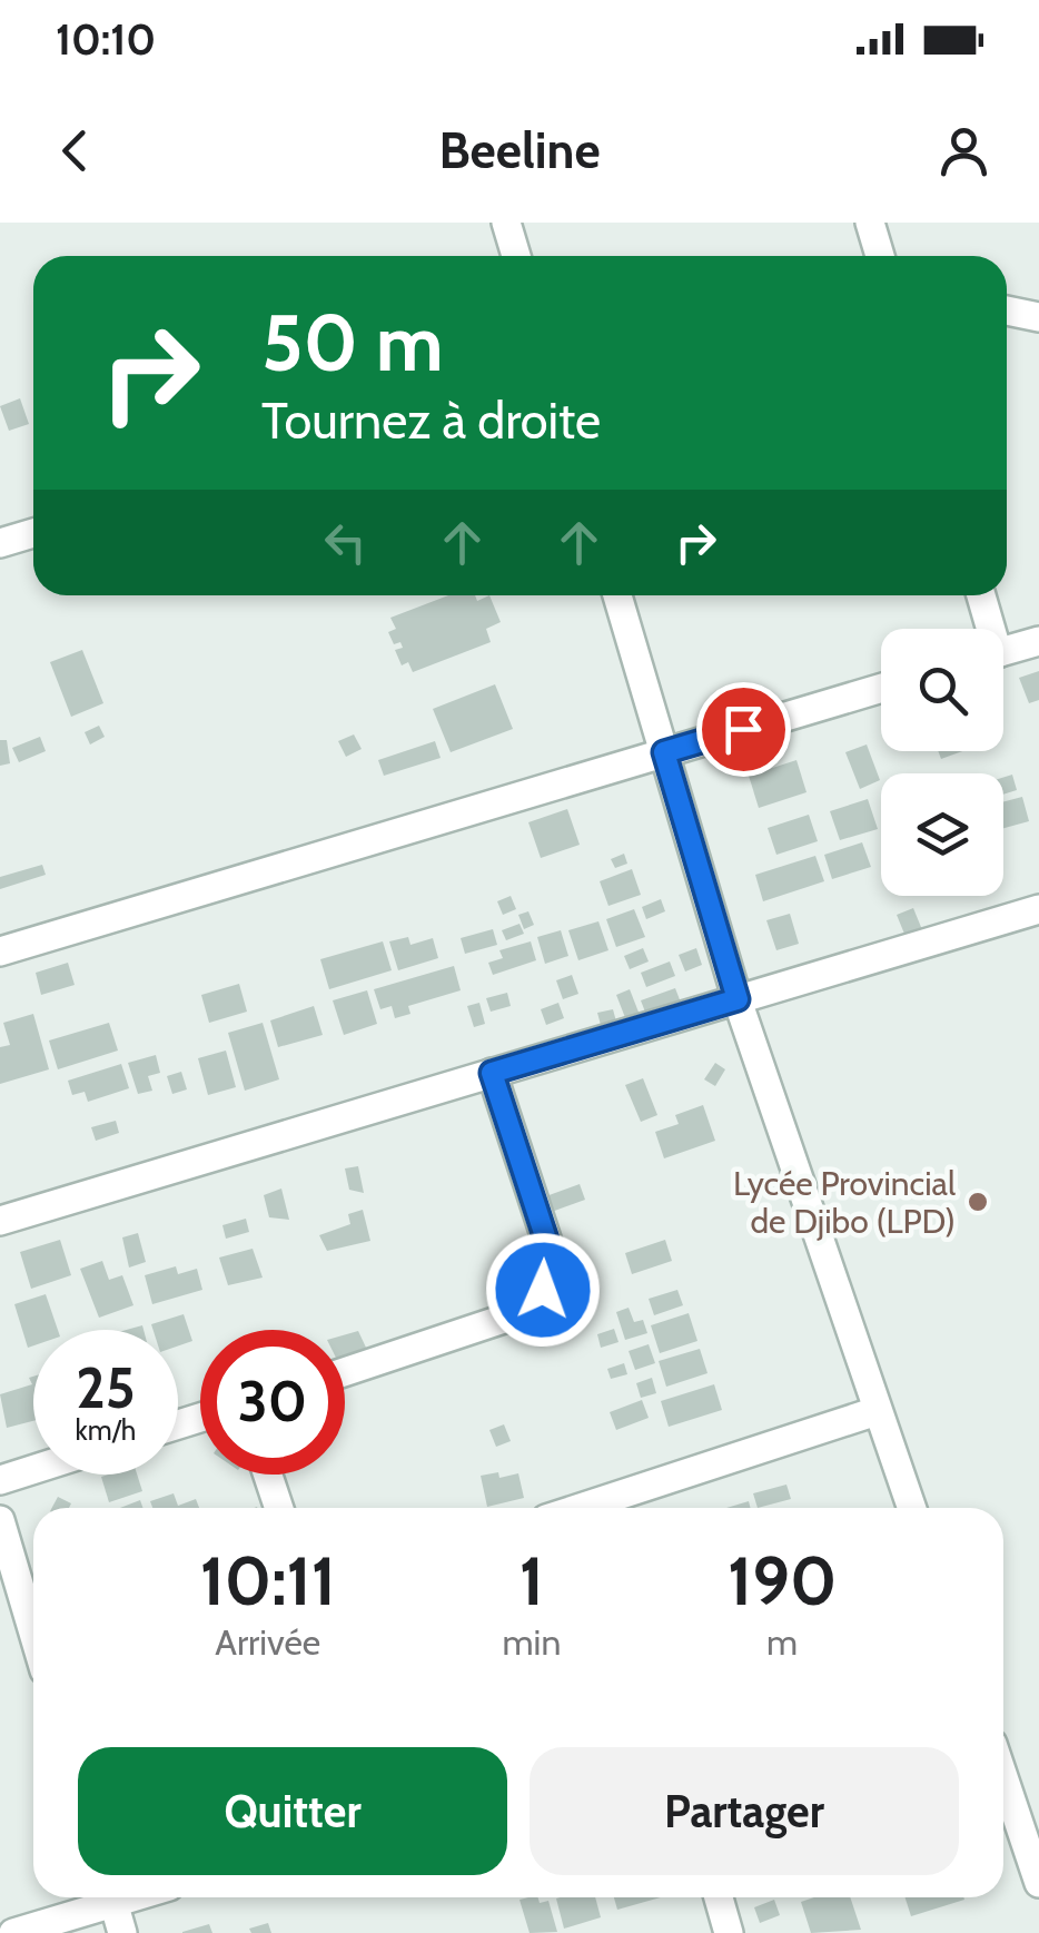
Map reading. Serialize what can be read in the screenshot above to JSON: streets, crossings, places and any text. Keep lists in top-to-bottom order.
{
  "places": ["Lycée Provincial de Djibo (LPD)"],
  "page": {
    "status": "10:10",
    "header": "Beeline",
    "turn": ["50 m", "Tournez à droite"],
    "speed": "25 km/h",
    "limit": "30",
    "eta": [
      "10:11",
      "Arrivée",
      "1",
      "min",
      "190",
      "m"
    ],
    "buttons": ["Quitter", "Partager"]
  }
}
